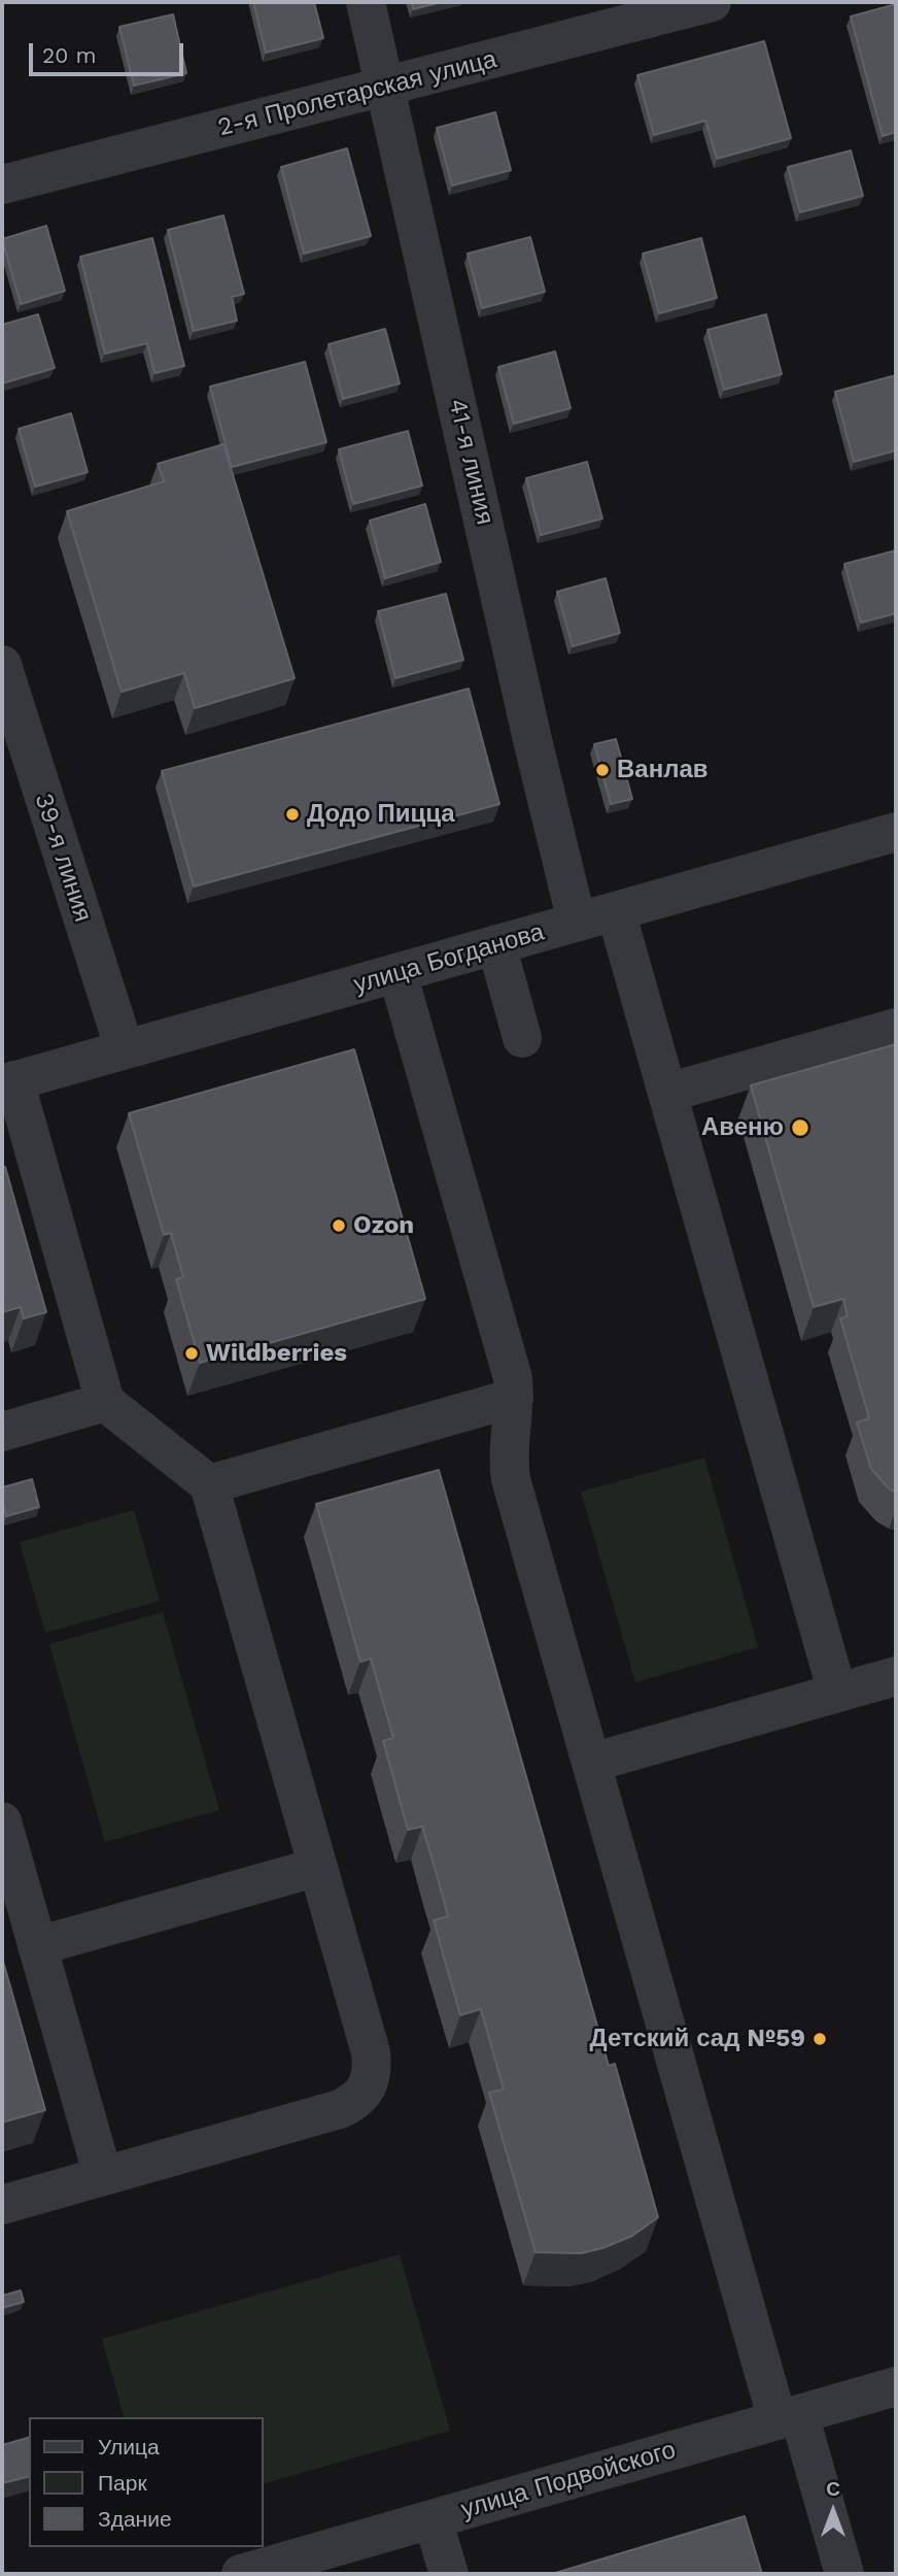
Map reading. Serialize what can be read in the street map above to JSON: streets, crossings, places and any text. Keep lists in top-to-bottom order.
{
  "streets": {
    "street": [
      "2-я Пролетарская улица",
      "41-я линия",
      "39-я линия",
      "улица Богданова",
      "улица Подвойского"
    ]
  },
  "crossings": [
    ["2-я Пролетарская улица", "41-я линия"],
    ["41-я линия", "улица Богданова"],
    ["39-я линия", "улица Богданова"]
  ],
  "places": [
    "Ванлав",
    "Додо Пицца",
    "Авеню",
    "Ozon",
    "Wildberries",
    "Детский сад №59"
  ],
  "legend": ["Улица", "Парк", "Здание"],
  "scale_bar": "20 m",
  "north": "top"
}
